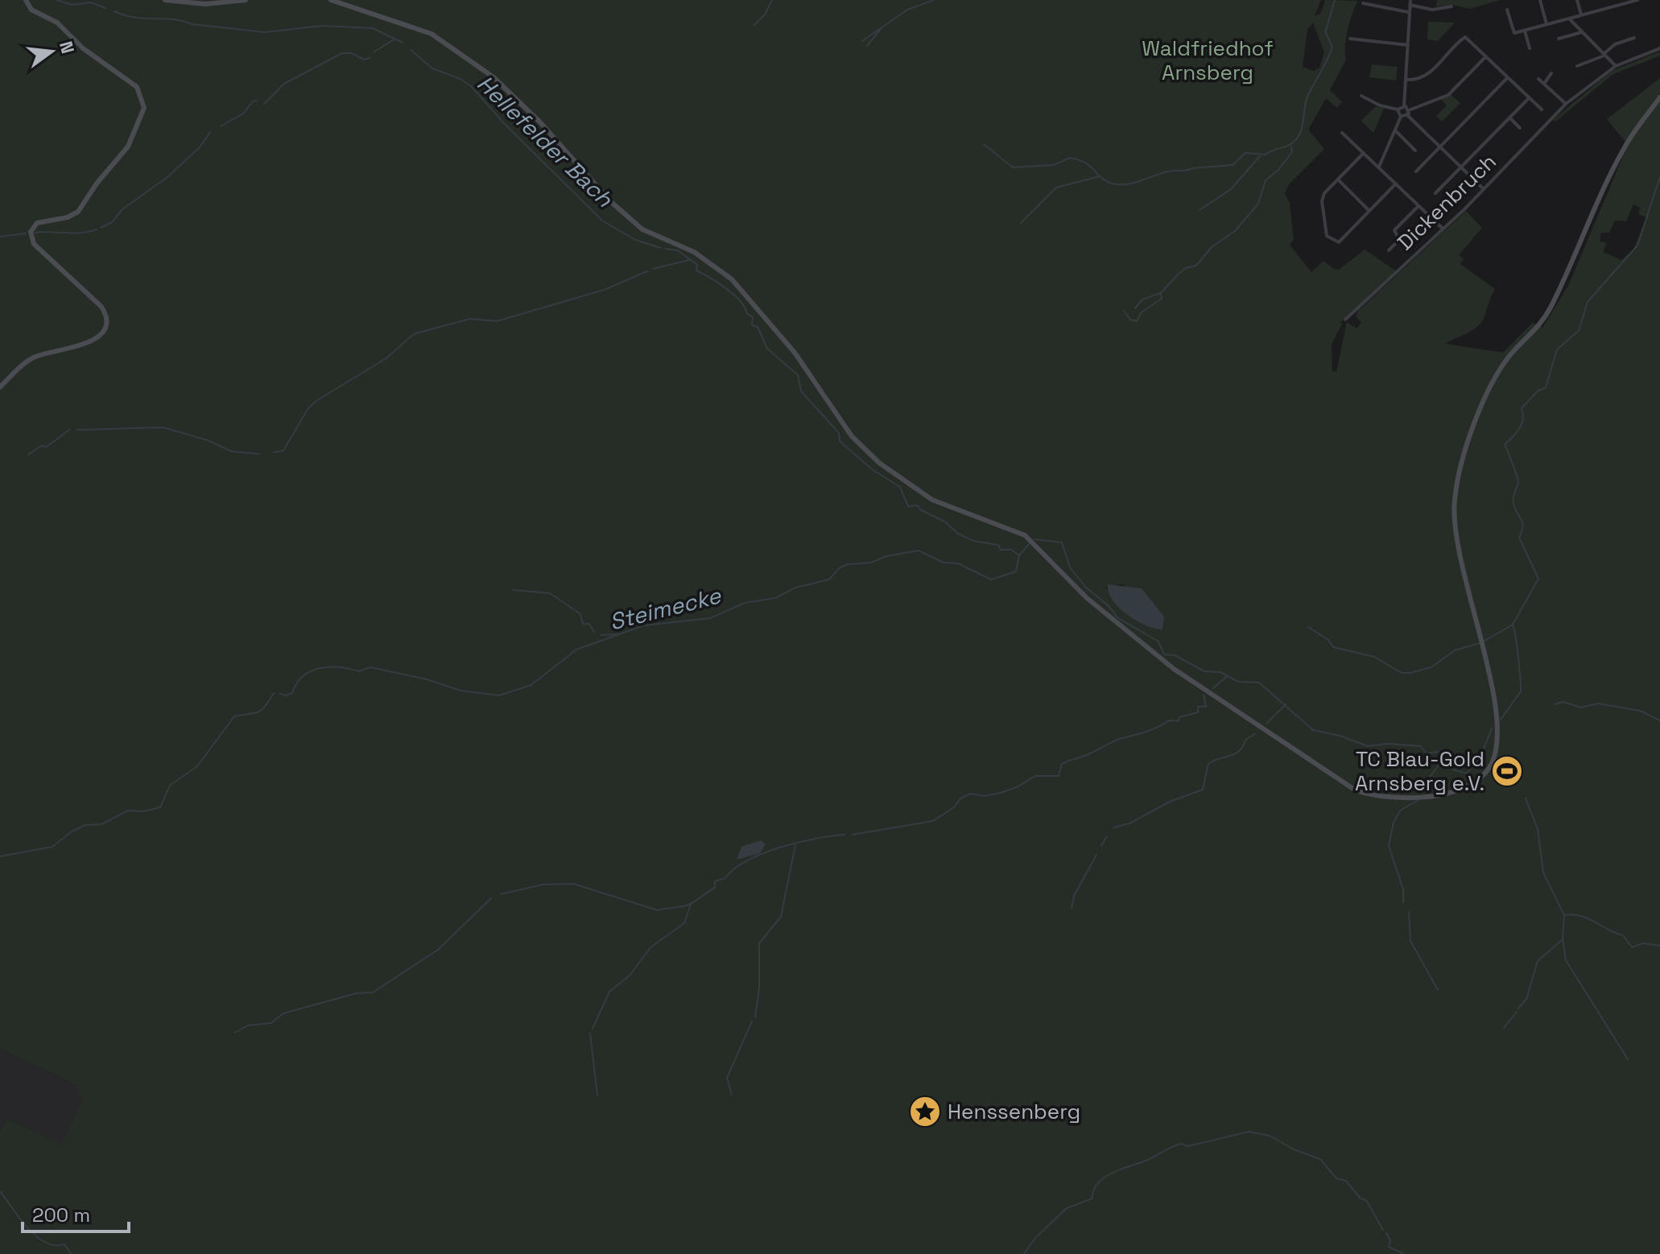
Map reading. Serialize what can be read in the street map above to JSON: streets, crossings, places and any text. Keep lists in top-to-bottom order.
{
  "streets": {
    "street": ["Dickenbruch"]
  },
  "water": ["Hellefelder Bach", "Steimecke"],
  "parks": ["Waldfriedhof Arnsberg"],
  "places": {
    "sports": ["TC Blau-Gold Arnsberg e.V."],
    "place": ["Henssenberg"]
  },
  "scale_bar": "200 m",
  "north": "right"
}
